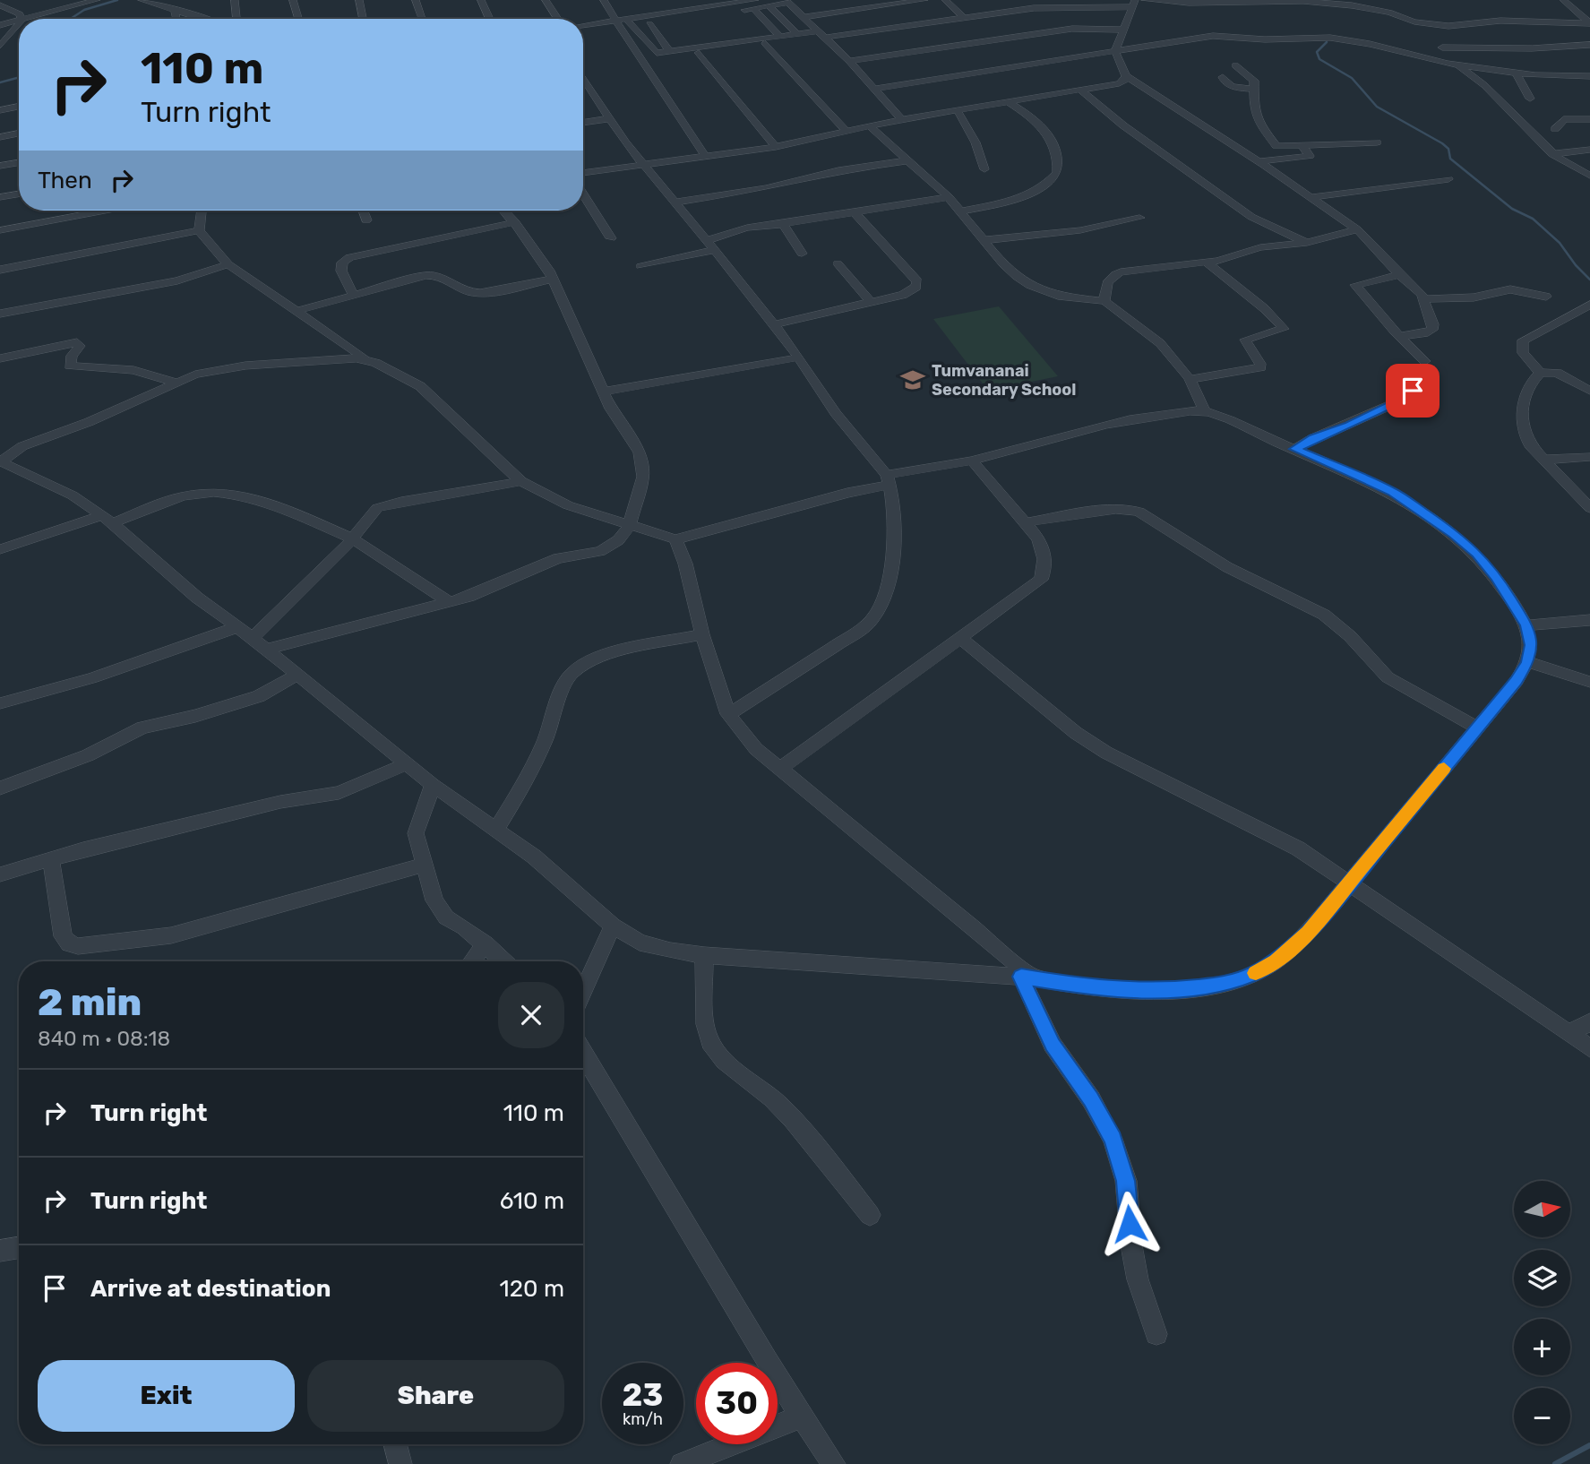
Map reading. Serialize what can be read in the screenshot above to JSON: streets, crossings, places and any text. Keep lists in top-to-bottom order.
{
  "places": {
    "school or university": ["Tumvananai Secondary School"]
  },
  "north": "right",
  "page": {
    "turn": ["110 m", "Turn right"],
    "then": "Then",
    "heading": ["2 min", "840 m · 08:18"],
    "list": [
      {
        "name": "Turn right",
        "value": "110 m"
      },
      {
        "name": "Turn right",
        "value": "610 m"
      },
      {
        "name": "Arrive at destination",
        "value": "120 m"
      }
    ],
    "map_buttons": ["+", "−"],
    "buttons": ["Exit", "Share"],
    "speed": "23 km/h",
    "limit": "30"
  }
}
